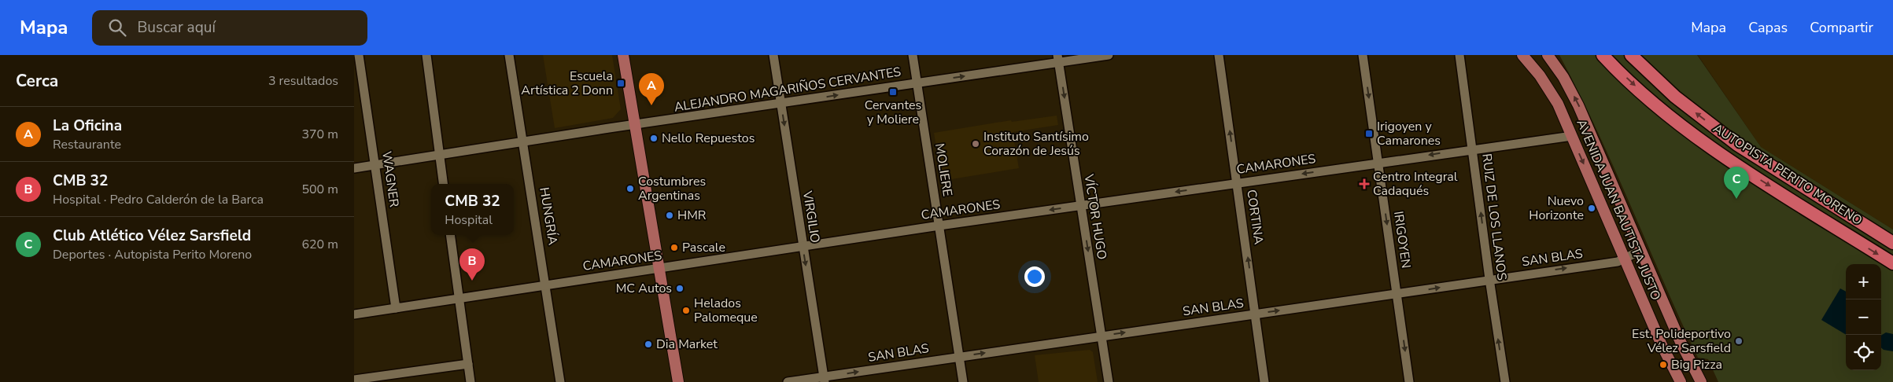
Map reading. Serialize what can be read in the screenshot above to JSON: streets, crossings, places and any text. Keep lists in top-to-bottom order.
{
  "streets": {
    "highway": ["AUTOPISTA PERITO MORENO"],
    "main road": ["AVENIDA JUAN BAUTISTA JUSTO"],
    "street": [
      "ALEJANDRO MAGARIÑOS CERVANTES",
      "CAMARONES",
      "MOLIERE",
      "WAGNER",
      "HUNGRÍA",
      "VIRGILIO",
      "VÍCTOR HUGO",
      "CORTINA",
      "RUIZ DE LOS LLANOS",
      "IRIGOYEN",
      "SAN BLAS"
    ]
  },
  "crossings": [
    ["ALEJANDRO MAGARIÑOS CERVANTES", "MOLIERE"],
    ["ALEJANDRO MAGARIÑOS CERVANTES", "WAGNER"],
    ["ALEJANDRO MAGARIÑOS CERVANTES", "HUNGRÍA"],
    ["ALEJANDRO MAGARIÑOS CERVANTES", "VIRGILIO"],
    ["ALEJANDRO MAGARIÑOS CERVANTES", "VÍCTOR HUGO"],
    ["CAMARONES", "MOLIERE"],
    ["CAMARONES", "WAGNER"],
    ["CAMARONES", "AVENIDA JUAN BAUTISTA JUSTO"],
    ["CAMARONES", "HUNGRÍA"],
    ["CAMARONES", "VIRGILIO"],
    ["CAMARONES", "VÍCTOR HUGO"],
    ["CAMARONES", "CORTINA"],
    ["CAMARONES", "RUIZ DE LOS LLANOS"],
    ["CAMARONES", "IRIGOYEN"],
    ["MOLIERE", "SAN BLAS"],
    ["AVENIDA JUAN BAUTISTA JUSTO", "SAN BLAS"],
    ["VIRGILIO", "SAN BLAS"],
    ["VÍCTOR HUGO", "SAN BLAS"],
    ["CORTINA", "SAN BLAS"],
    ["RUIZ DE LOS LLANOS", "SAN BLAS"],
    ["IRIGOYEN", "SAN BLAS"]
  ],
  "one_way": [
    "ALEJANDRO MAGARIÑOS CERVANTES",
    "CAMARONES",
    "VIRGILIO",
    "VÍCTOR HUGO",
    "CORTINA",
    "RUIZ DE LOS LLANOS",
    "IRIGOYEN",
    "SAN BLAS"
  ],
  "places": {
    "transit": ["Escuela Artística 2 Donn", "Cervantes y Moliere", "Irigoyen y Camarones"],
    "other": [
      "Nello Repuestos",
      "Instituto Santísimo Corazón de Jesús",
      "Costumbres Argentinas",
      "Nuevo Horizonte",
      "HMR",
      "Pascale",
      "MC Autos",
      "Helados Palomeque",
      "Est. Polideportivo Vélez Sarsfield",
      "Dia Market",
      "Big Pizza"
    ],
    "health": ["Centro Integral Cadaqués"]
  },
  "page": {
    "header": "Mapa",
    "search": "Buscar aquí",
    "nav": ["Mapa", "Capas", "Compartir"],
    "heading": ["Cerca", "3 resultados"],
    "pins": ["A", "C", "B"],
    "list": [
      {
        "mark": "A",
        "name": "La Oficina",
        "note": "Restaurante",
        "value": "370 m"
      },
      {
        "mark": "B",
        "name": "CMB 32",
        "note": "Hospital · Pedro Calderón de la Barca",
        "value": "500 m"
      },
      {
        "mark": "C",
        "name": "Club Atlético Vélez Sarsfield",
        "note": "Deportes · Autopista Perito Moreno",
        "value": "620 m"
      }
    ],
    "popup": ["CMB 32", "Hospital"],
    "map_buttons": ["+", "−"]
  }
}
